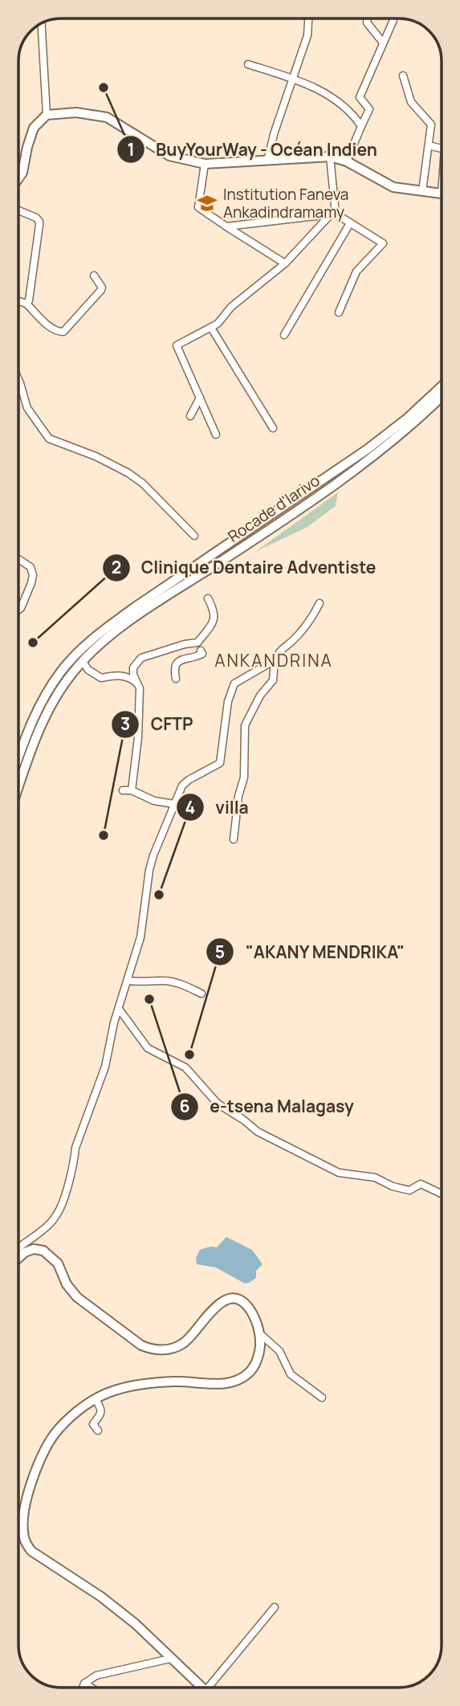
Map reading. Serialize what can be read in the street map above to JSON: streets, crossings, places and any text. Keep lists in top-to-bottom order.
{
  "streets": {
    "street": ["Rocade d'Iarivo"]
  },
  "districts": ["ANKANDRINA"],
  "places": {
    "other": [
      "BuyYourWay - Océan Indien",
      "Clinique Dentaire Adventiste",
      "CFTP",
      "villa",
      "e-tsena Malagasy",
      "\"AKANY MENDRIKA\""
    ],
    "school or university": ["Institution Faneva Ankadindramamy"]
  }
}
